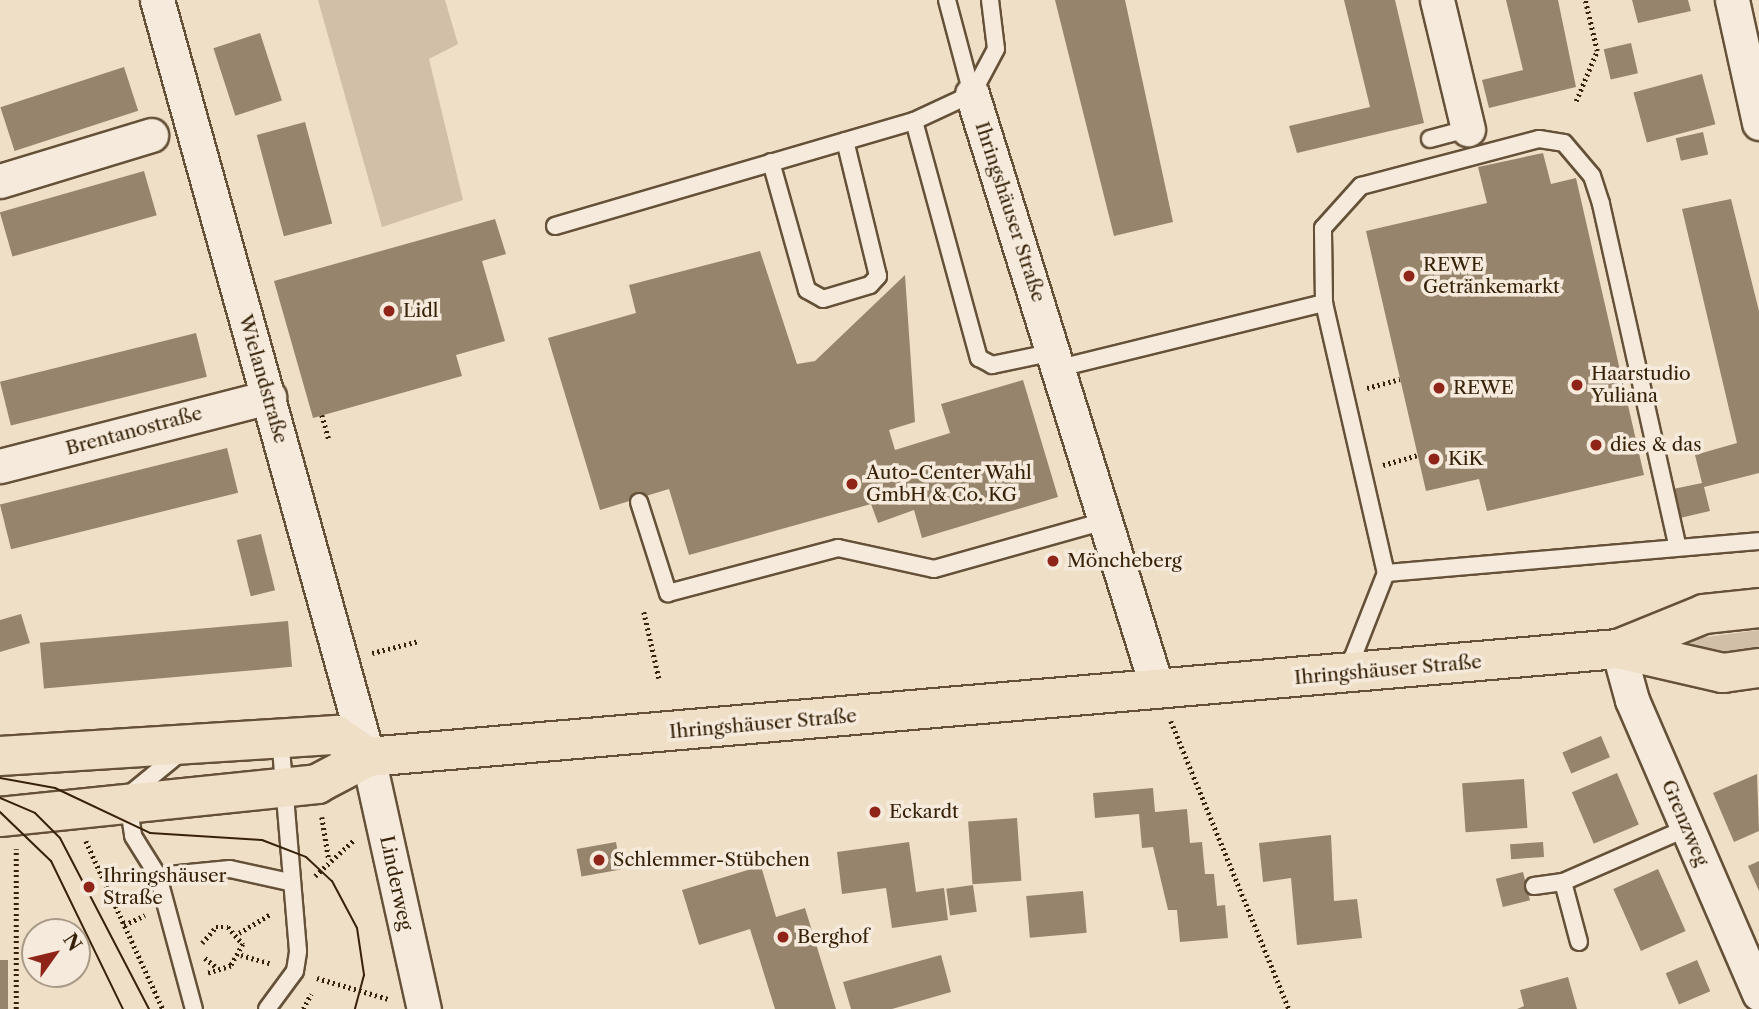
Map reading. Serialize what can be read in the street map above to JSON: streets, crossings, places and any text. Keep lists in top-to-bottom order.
{
  "streets": {
    "main road": ["Ihringshäuser Straße"],
    "street": [
      "Wielandstraße",
      "Brentanostraße",
      "Grenzweg",
      "Linderweg"
    ]
  },
  "crossings": [
    ["Ihringshäuser Straße", "Wielandstraße"],
    ["Ihringshäuser Straße", "Grenzweg"],
    ["Ihringshäuser Straße", "Linderweg"],
    ["Wielandstraße", "Brentanostraße"],
    ["Wielandstraße", "Linderweg"]
  ],
  "places": [
    "REWE Getränkemarkt",
    "Lidl",
    "Haarstudio Yuliana",
    "REWE",
    "dies & das",
    "KiK",
    "Auto-Center Wahl GmbH & Co. KG",
    "Möncheberg",
    "Eckardt",
    "Schlemmer-Stübchen",
    "Ihringshäuser Straße",
    "Berghof"
  ],
  "north": "top right"
}
